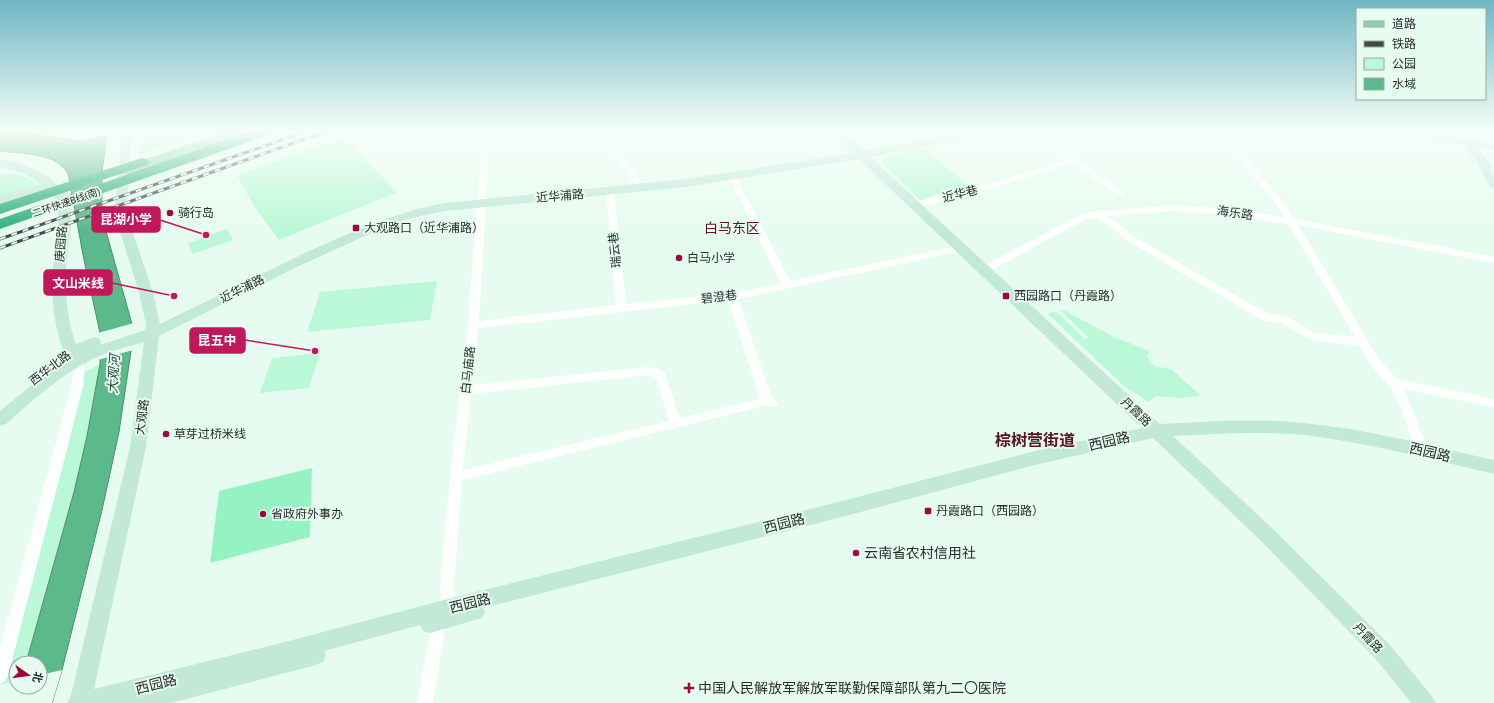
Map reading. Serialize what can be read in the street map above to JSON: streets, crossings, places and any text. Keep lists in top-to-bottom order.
{
  "streets": {
    "highway": ["二环快速B线(南)"],
    "street": [
      "近华巷",
      "近华浦路",
      "海乐路",
      "庚园路",
      "瑞云巷",
      "碧澄巷",
      "西华北路",
      "白马庙路",
      "丹霞路",
      "大观路",
      "西园路"
    ]
  },
  "crossings": [
    ["近华巷", "丹霞路"],
    ["近华浦路", "瑞云巷"],
    ["近华浦路", "西华北路"],
    ["近华浦路", "白马庙路"],
    ["近华浦路", "大观路"],
    ["海乐路", "丹霞路"],
    ["庚园路", "西华北路"],
    ["瑞云巷", "碧澄巷"],
    ["碧澄巷", "白马庙路"],
    ["碧澄巷", "丹霞路"],
    ["西华北路", "大观路"],
    ["白马庙路", "西园路"],
    ["丹霞路", "西园路"],
    ["大观路", "西园路"]
  ],
  "districts": ["白马东区", "棕树营街道"],
  "water": ["大观河"],
  "places": {
    "other": [
      "骑行岛",
      "昆湖小学",
      "白马小学",
      "文山米线",
      "昆五中",
      "草芽过桥米线",
      "省政府外事办",
      "云南省农村信用社"
    ],
    "transit": ["大观路口（近华浦路）", "西园路口（丹霞路）", "丹霞路口（西园路）"],
    "health": ["中国人民解放军解放军联勤保障部队第九二〇医院"]
  },
  "legend": [
    "道路",
    "铁路",
    "公园",
    "水域"
  ],
  "north": "right"
}
